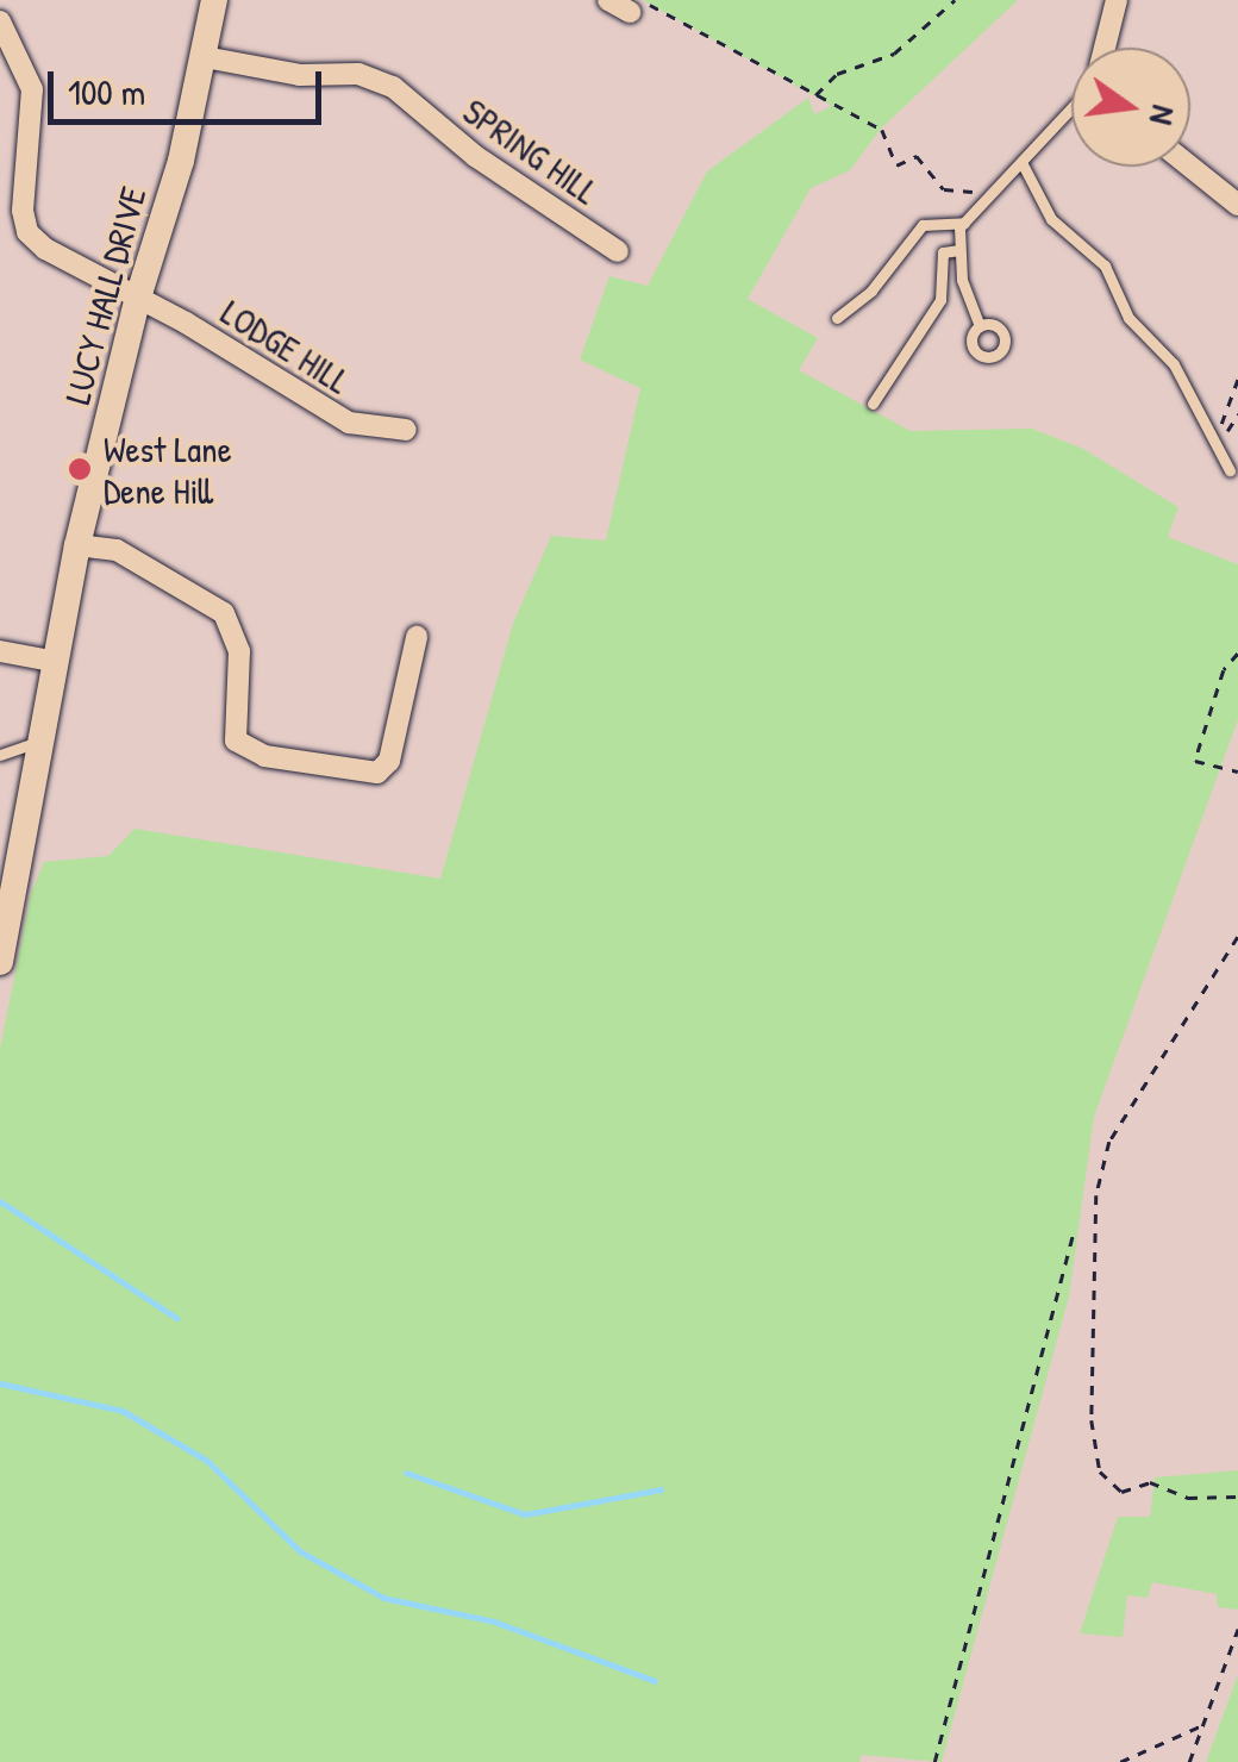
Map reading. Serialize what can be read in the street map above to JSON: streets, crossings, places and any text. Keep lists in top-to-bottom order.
{
  "streets": {
    "street": ["SPRING HILL", "LUCY HALL DRIVE", "LODGE HILL"]
  },
  "crossings": [
    ["SPRING HILL", "LUCY HALL DRIVE"],
    ["LUCY HALL DRIVE", "LODGE HILL"]
  ],
  "places": ["West Lane Dene Hill"],
  "scale_bar": "100 m",
  "north": "right"
}
